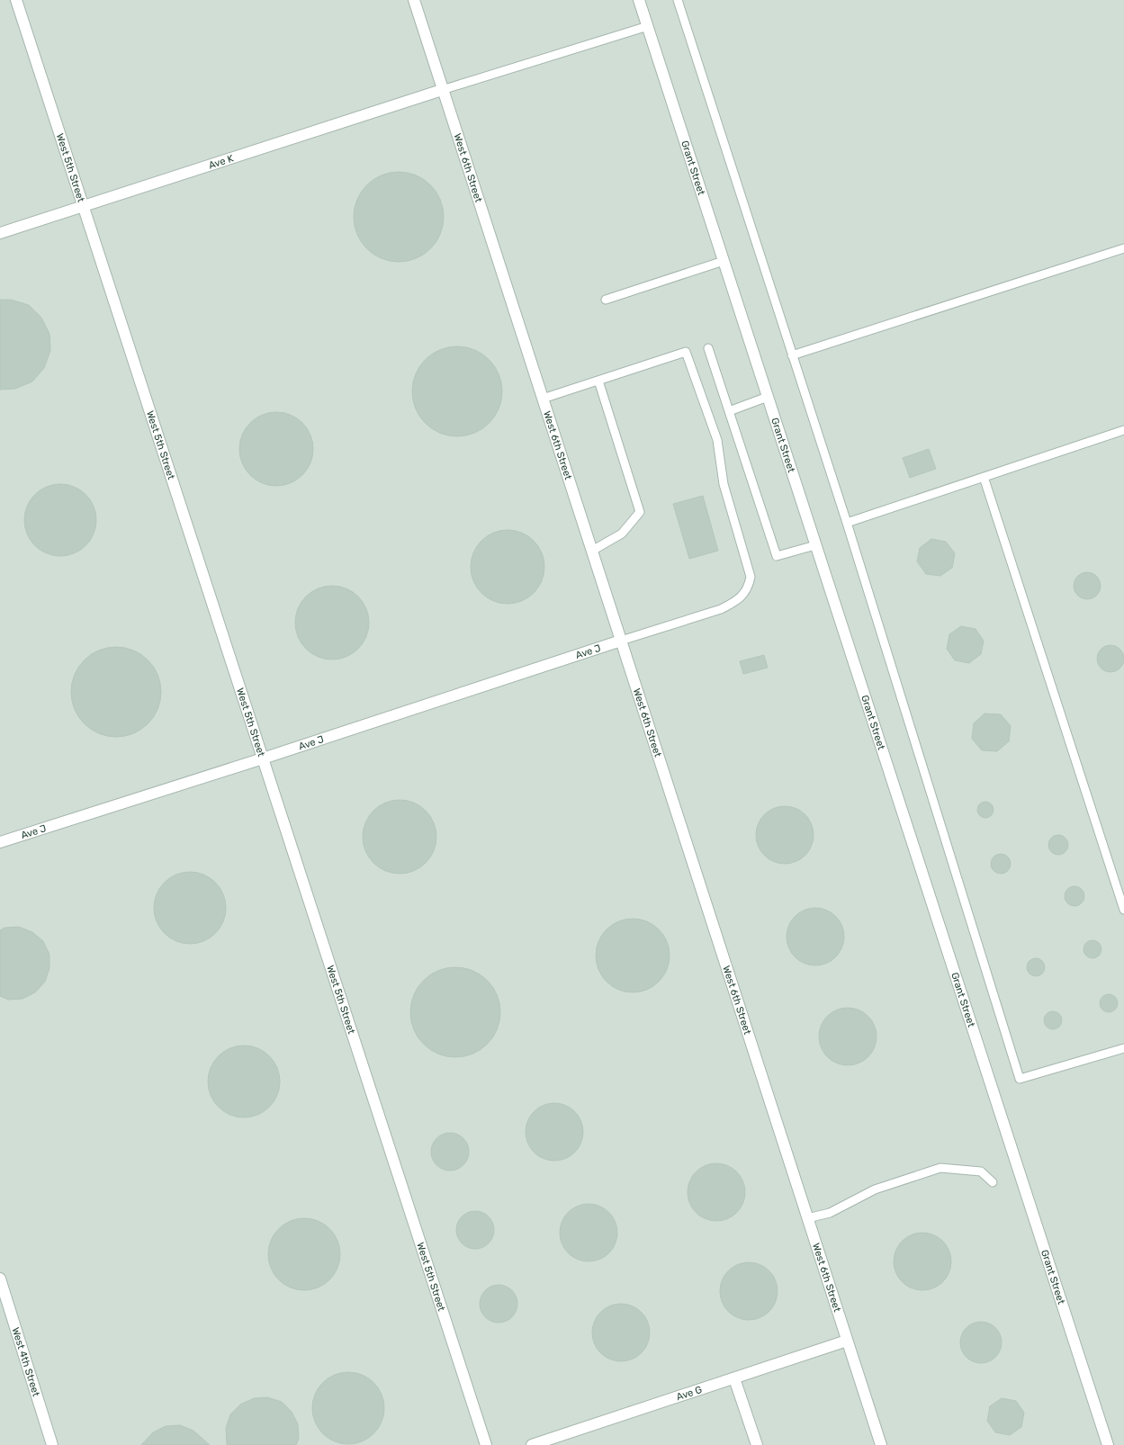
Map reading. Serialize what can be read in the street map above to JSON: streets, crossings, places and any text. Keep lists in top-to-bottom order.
{
  "streets": {
    "street": [
      "Ave K",
      "West 5th Street",
      "West 6th Street",
      "Grant Street",
      "Ave J",
      "West 4th Street",
      "Ave G"
    ]
  },
  "crossings": [
    ["Ave K", "West 5th Street"],
    ["Ave K", "West 6th Street"],
    ["West 5th Street", "Ave J"],
    ["West 6th Street", "Ave J"],
    ["West 6th Street", "Ave G"]
  ]
}
